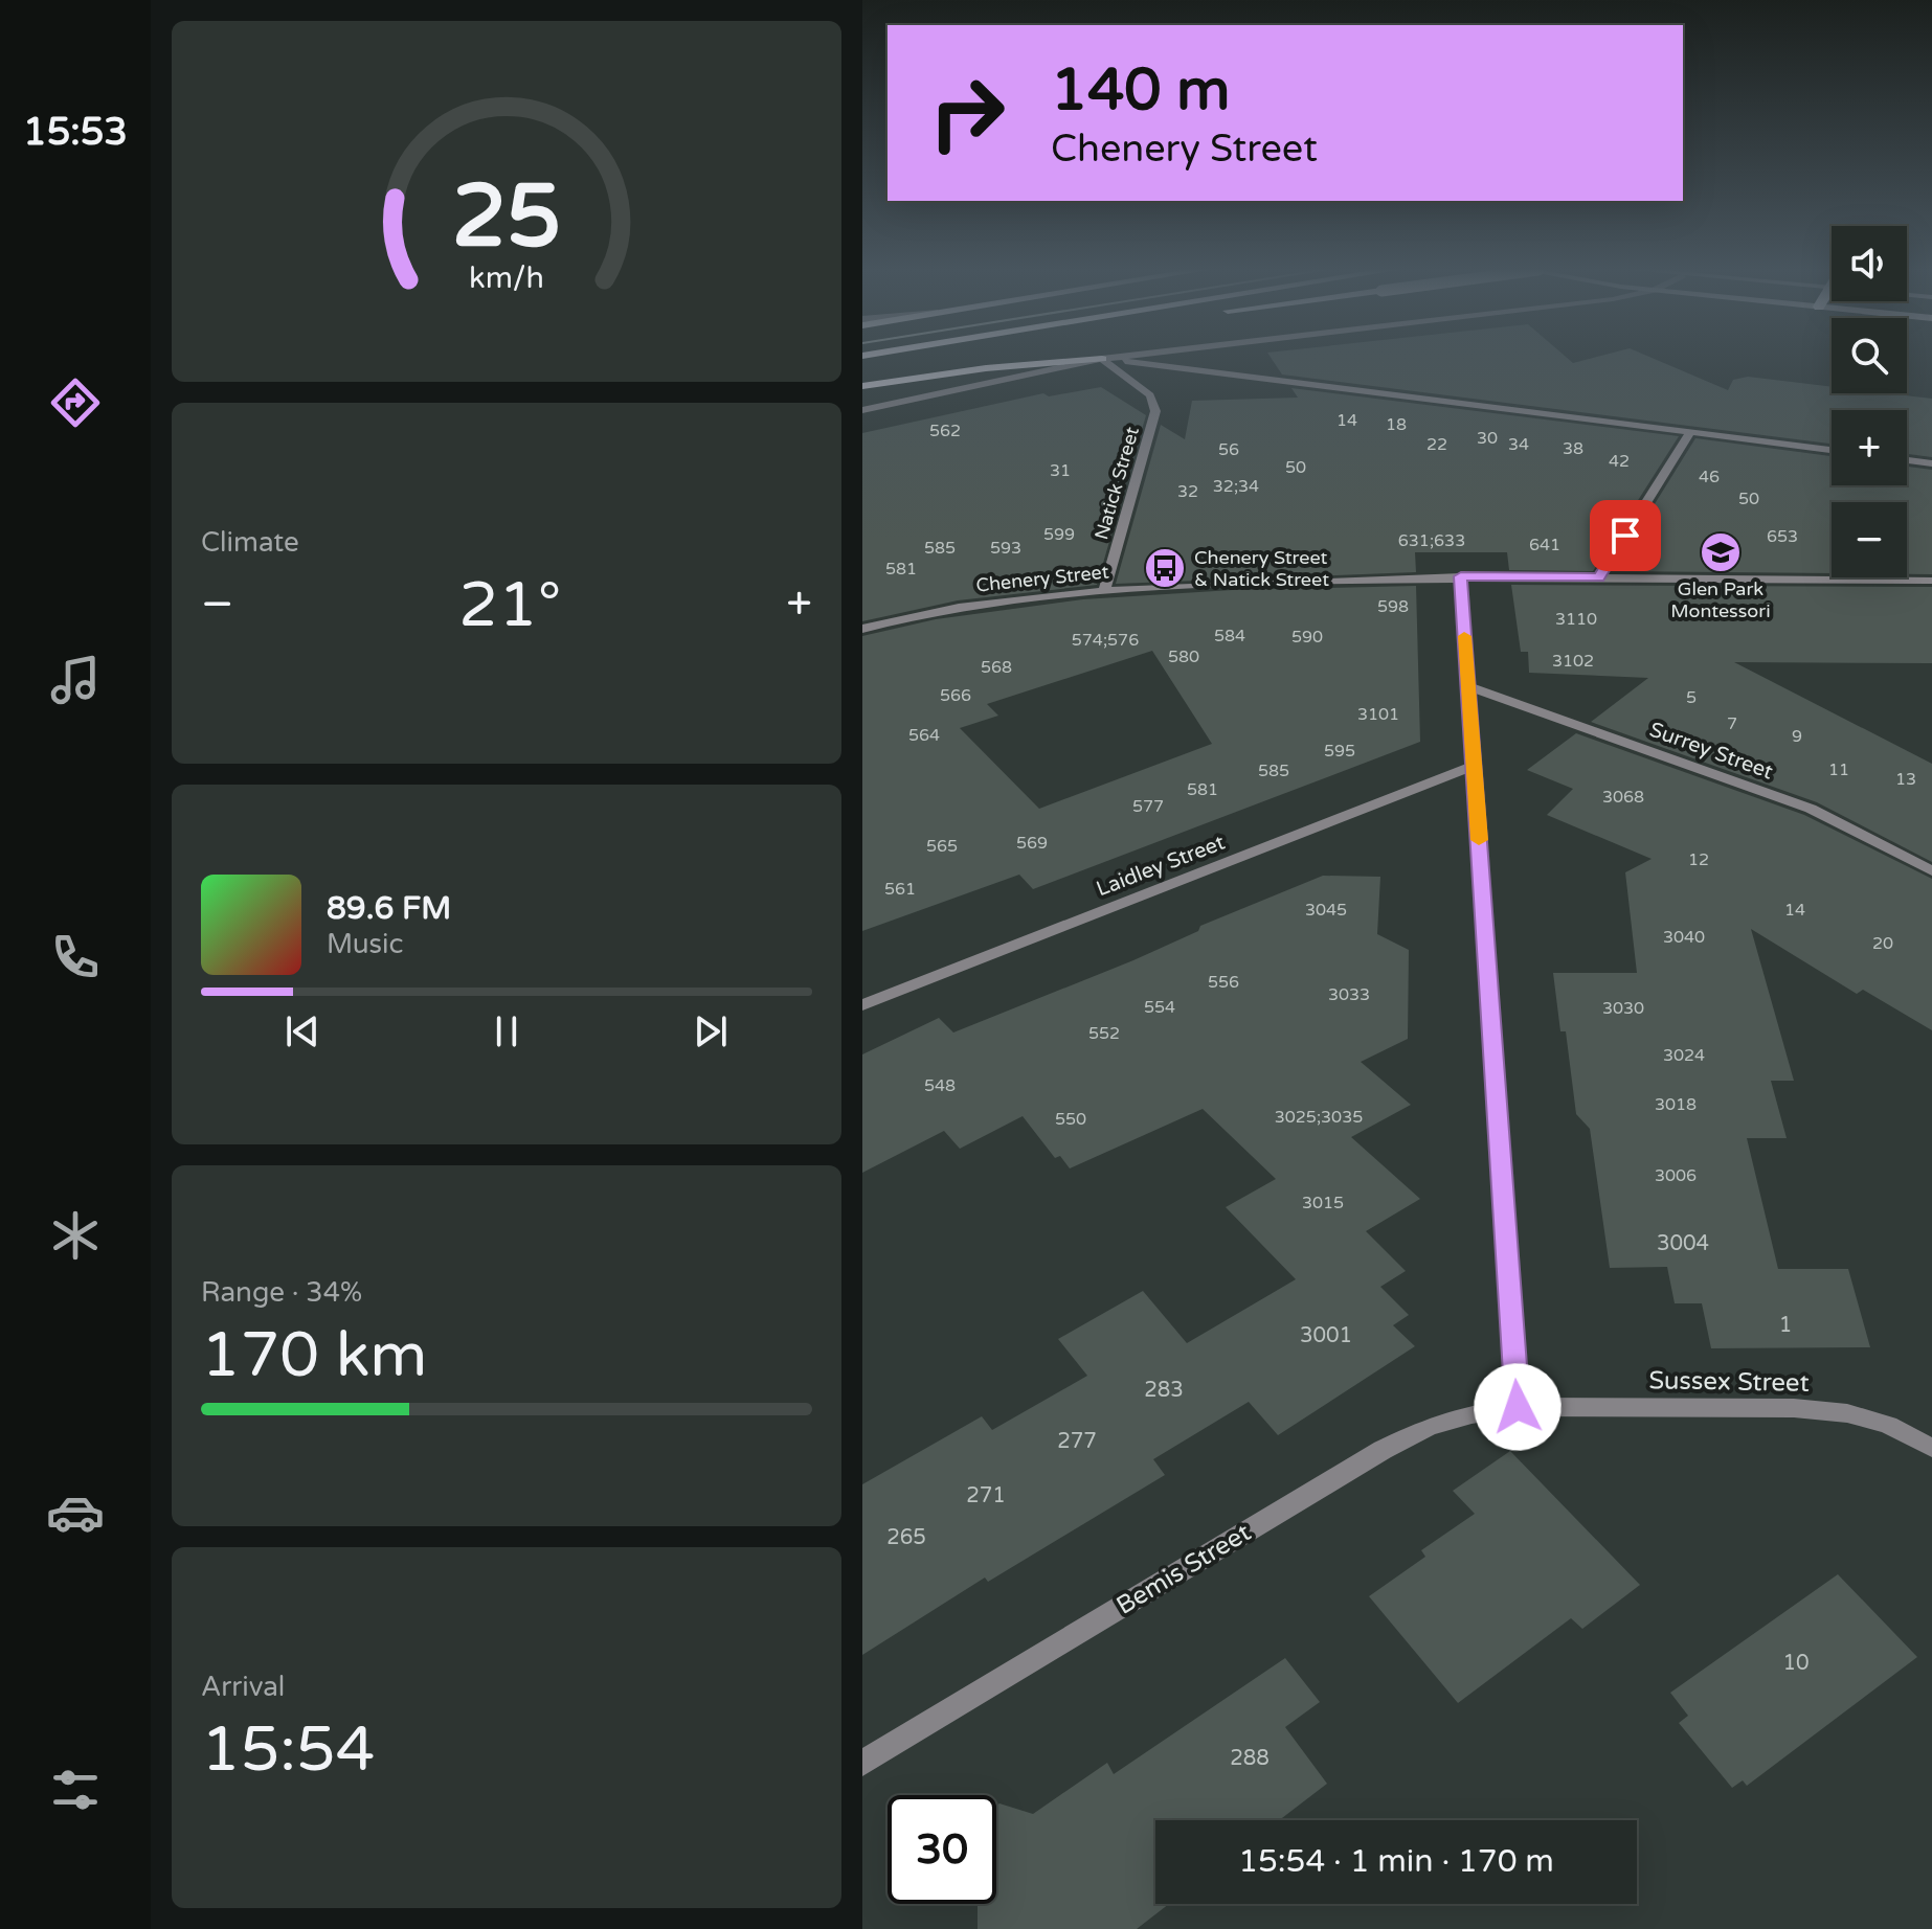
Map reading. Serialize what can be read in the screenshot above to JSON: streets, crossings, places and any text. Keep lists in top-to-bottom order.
{
  "streets": {
    "street": [
      "Natick Street",
      "Chenery Street",
      "Surrey Street",
      "Laidley Street",
      "Sussex Street",
      "Bemis Street"
    ]
  },
  "crossings": [
    ["Natick Street", "Chenery Street"],
    ["Sussex Street", "Bemis Street"]
  ],
  "places": {
    "school or university": ["Glen Park Montessori"],
    "bus stop": ["Chenery Street & Natick Street"]
  },
  "house_numbers": [
    "14",
    "18",
    "562",
    "30",
    "22",
    "34",
    "38",
    "56",
    "42",
    "50",
    "31",
    "46",
    "32;34",
    "32",
    "50",
    "599",
    "653",
    "631;633",
    "641",
    "585",
    "593",
    "581",
    "598",
    "3110",
    "584",
    "590",
    "574;576",
    "580",
    "3102",
    "568",
    "566",
    "5",
    "3101",
    "7",
    "564",
    "9",
    "595",
    "11",
    "585",
    "13",
    "581",
    "3068",
    "577",
    "569",
    "565",
    "12",
    "561",
    "3045",
    "14",
    "3040",
    "20",
    "556",
    "3033",
    "554",
    "3030",
    "552",
    "3024",
    "548",
    "3018",
    "3025;3035",
    "550",
    "3006",
    "3015",
    "3004",
    "1",
    "3001",
    "283",
    "277",
    "271",
    "265",
    "10",
    "288"
  ],
  "page": {
    "tabs": "15:53",
    "turn": ["140 m", "Chenery Street"],
    "map_buttons": ["+", "−"],
    "tile": [
      "Climate",
      ["Range · 34%", "170 km"],
      ["Arrival", "15:54"]
    ],
    "heat": ["−", "21°", "+"],
    "song": ["89.6 FM", "Music"],
    "limit": "30",
    "trip": "15:54 · 1 min · 170 m",
    "gauge": ["25", "km/h"]
  }
}
